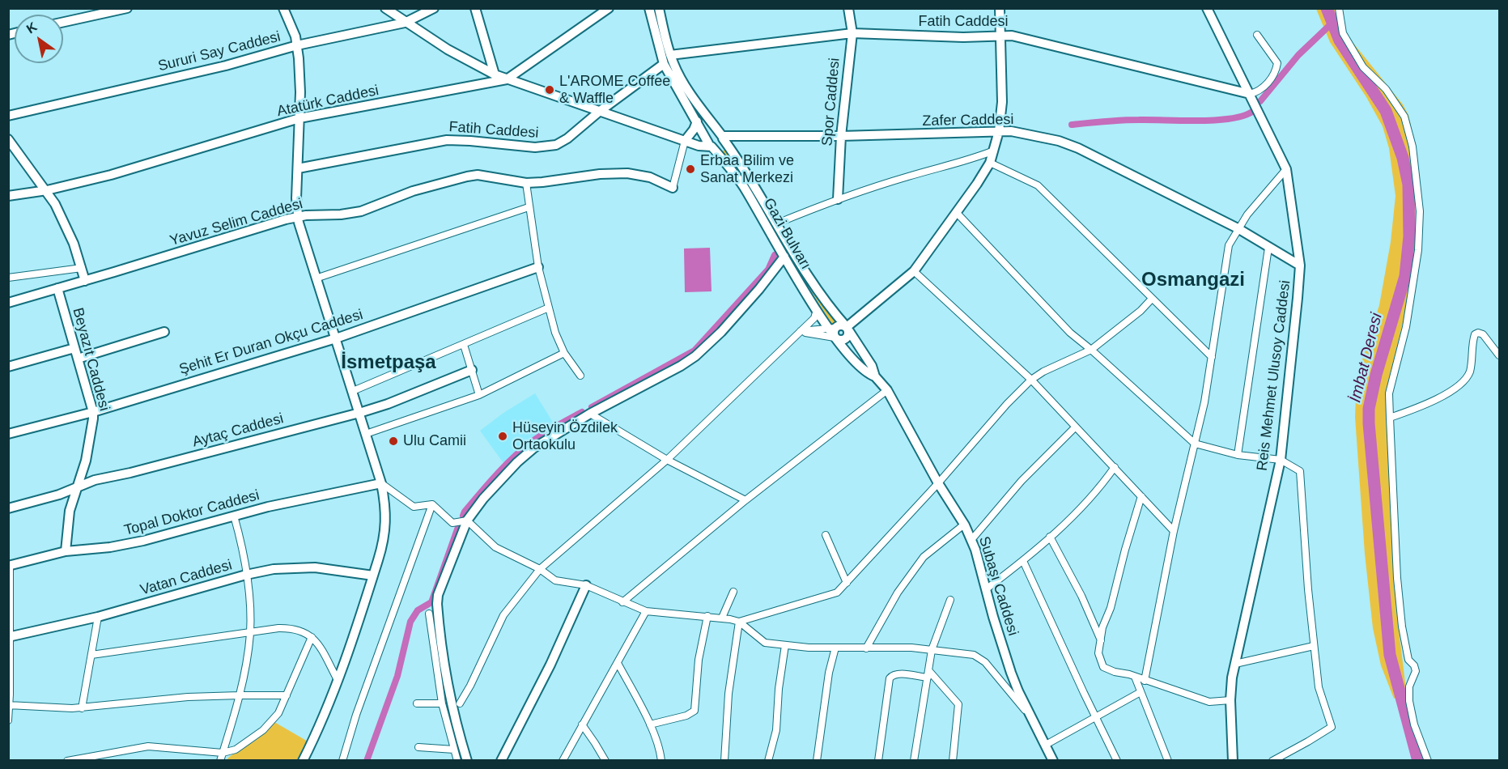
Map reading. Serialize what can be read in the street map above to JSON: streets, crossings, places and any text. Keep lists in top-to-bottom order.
{
  "streets": {
    "street": [
      "Fatih Caddesi",
      "Sururi Say Caddesi",
      "Atatürk Caddesi",
      "Spor Caddesi",
      "Zafer Caddesi",
      "Yavuz Selim Caddesi",
      "Gazi Bulvarı",
      "Şehit Er Duran Okçu Caddesi",
      "Beyazıt Caddesi",
      "Reis Mehmet Ulusoy Caddesi",
      "Aytaç Caddesi",
      "Topal Doktor Caddesi",
      "Vatan Caddesi",
      "Subaşı Caddesi"
    ]
  },
  "crossings": [
    ["Fatih Caddesi", "Spor Caddesi"],
    ["Fatih Caddesi", "Gazi Bulvarı"],
    ["Fatih Caddesi", "Reis Mehmet Ulusoy Caddesi"],
    ["Spor Caddesi", "Zafer Caddesi"],
    ["Zafer Caddesi", "Gazi Bulvarı"],
    ["Zafer Caddesi", "Reis Mehmet Ulusoy Caddesi"],
    ["Yavuz Selim Caddesi", "Beyazıt Caddesi"],
    ["Gazi Bulvarı", "Subaşı Caddesi"],
    ["Şehit Er Duran Okçu Caddesi", "Beyazıt Caddesi"],
    ["Beyazıt Caddesi", "Aytaç Caddesi"],
    ["Beyazıt Caddesi", "Topal Doktor Caddesi"]
  ],
  "districts": ["Osmangazi", "İsmetpaşa"],
  "water": ["İmbat Deresi"],
  "places": [
    "L'AROME Coffee & Waffle",
    "Erbaa Bilim ve Sanat Merkezi",
    "Hüseyin Özdilek Ortaokulu",
    "Ulu Camii"
  ],
  "north": "top left"
}
